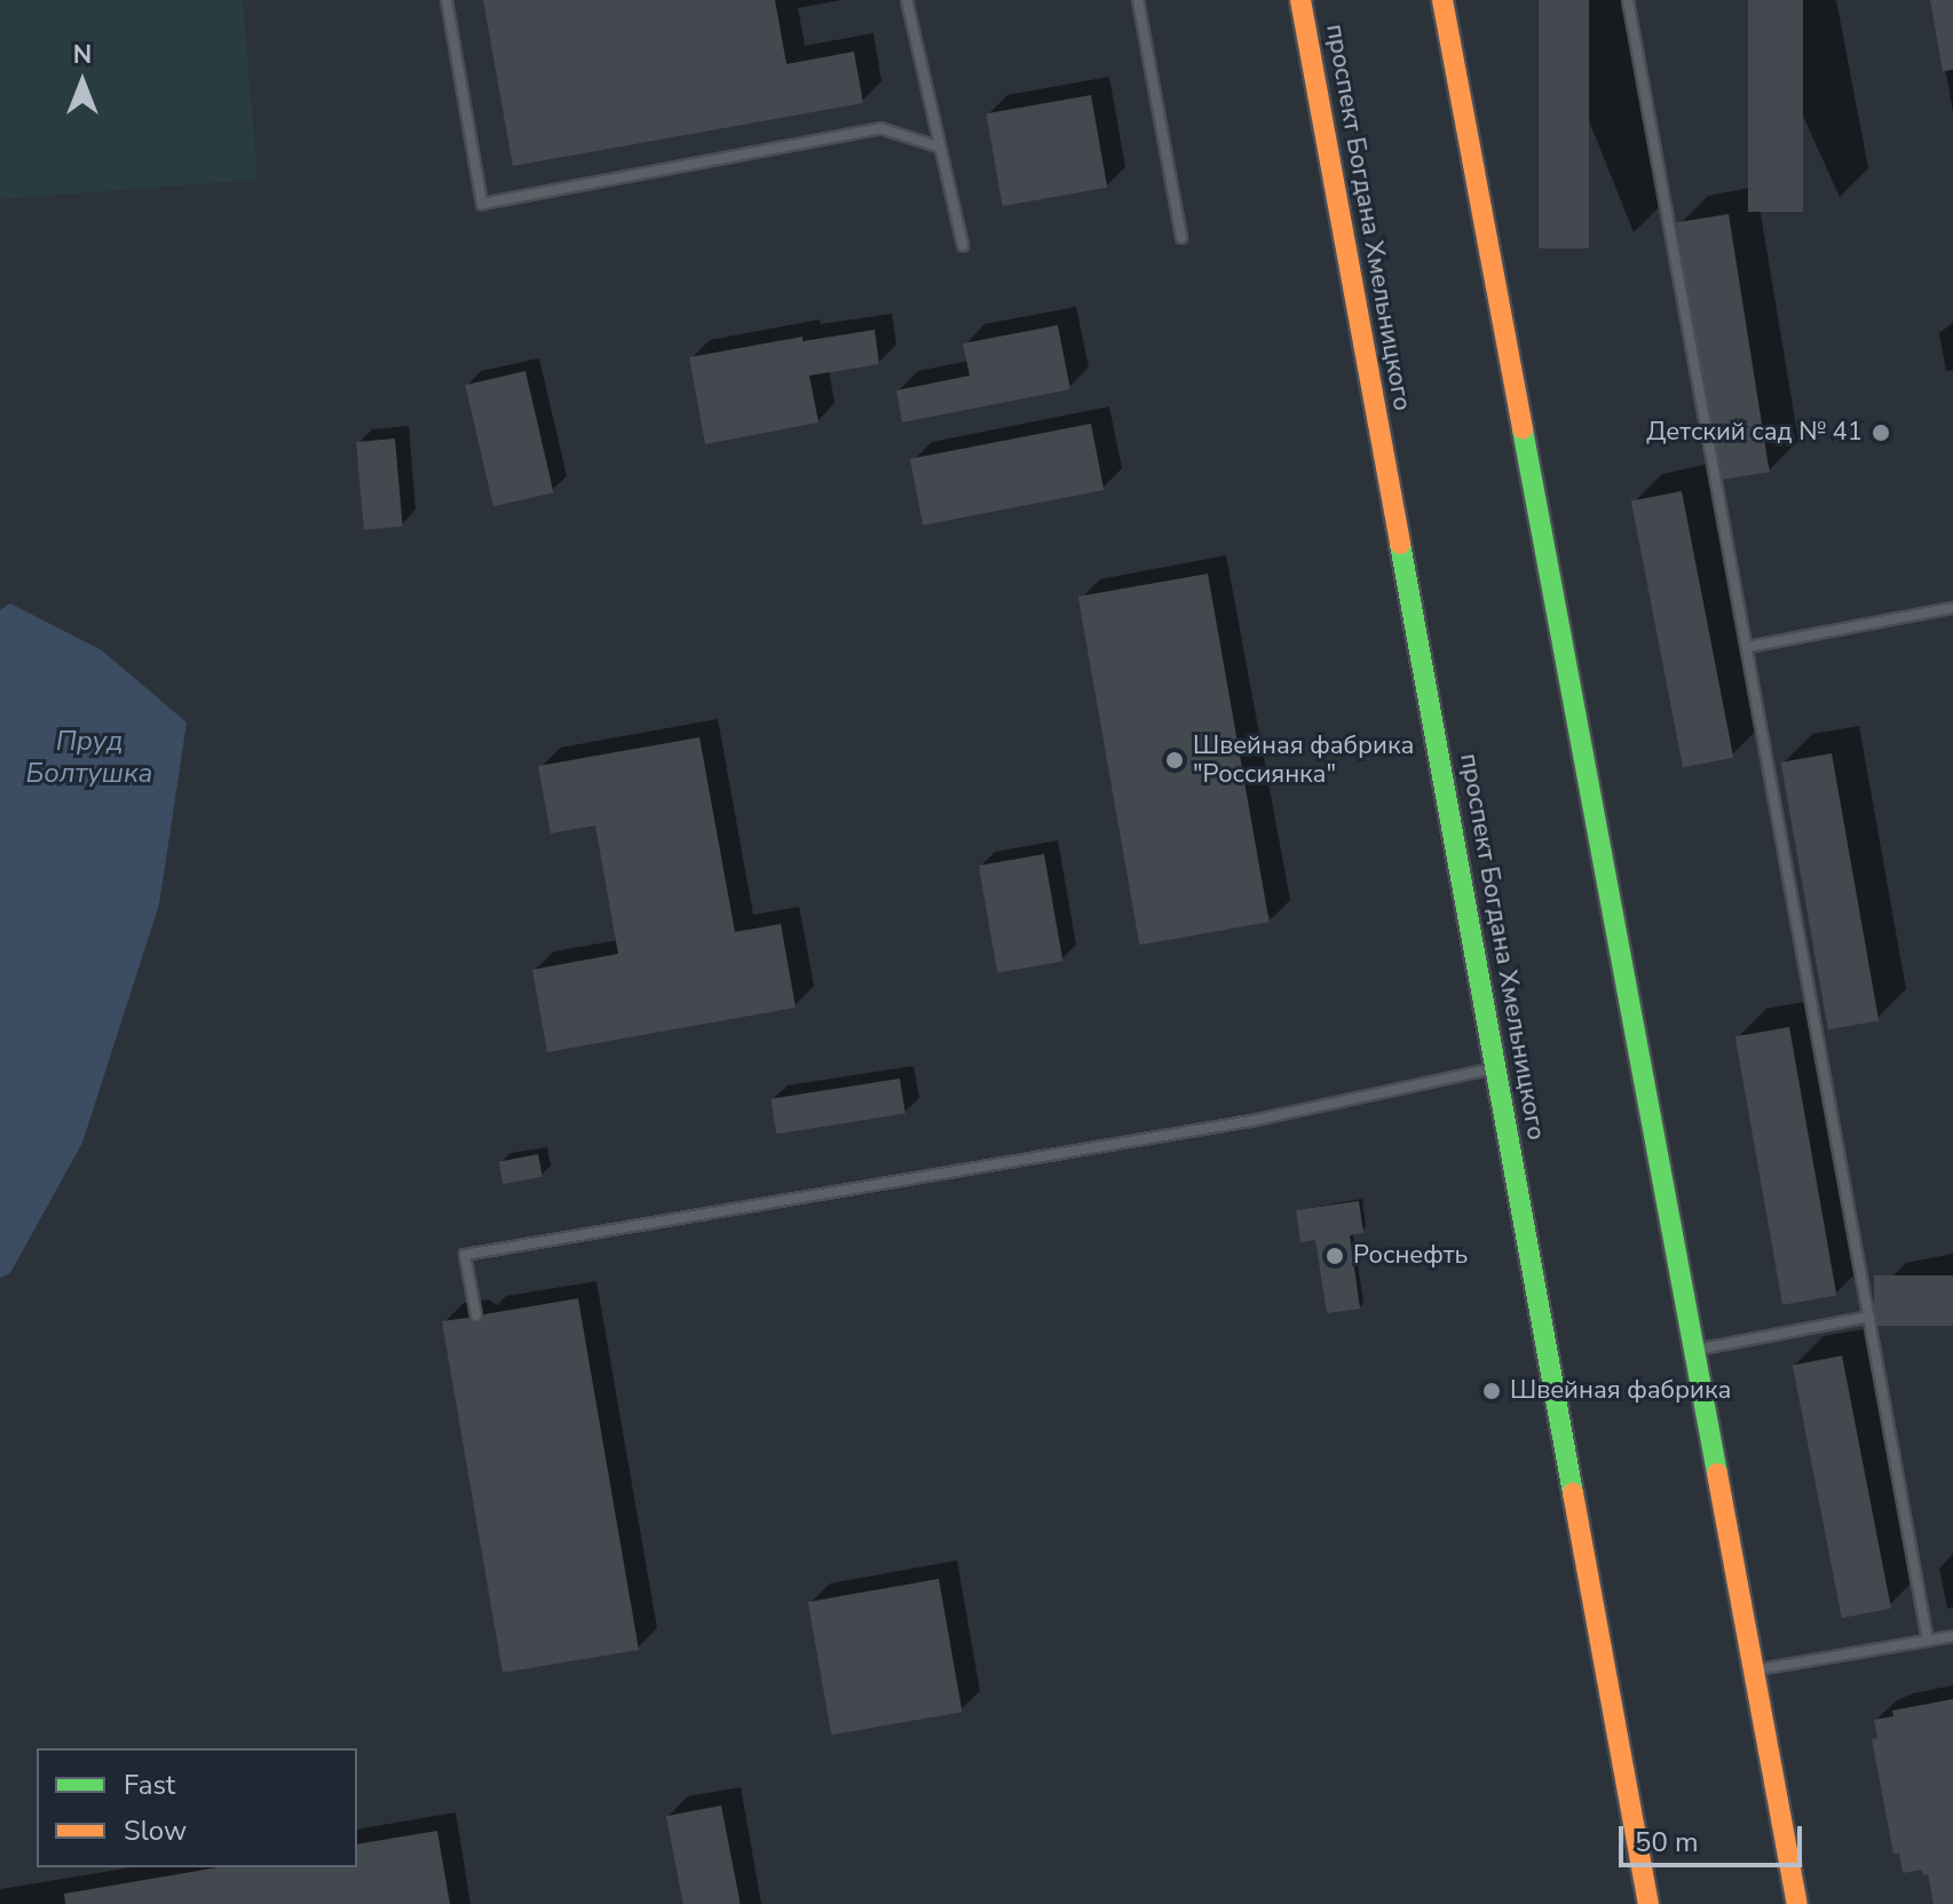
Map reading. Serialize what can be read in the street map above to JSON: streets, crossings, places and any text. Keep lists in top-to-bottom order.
{
  "streets": {
    "street": ["проспект Богдана Хмельницкого"]
  },
  "water": ["Пруд Болтушка"],
  "places": [
    "Детский сад № 41",
    "Швейная фабрика \"Россиянка\"",
    "Роснефть",
    "Швейная фабрика"
  ],
  "legend": ["Fast", "Slow"],
  "scale_bar": "50 m",
  "north": "top"
}
